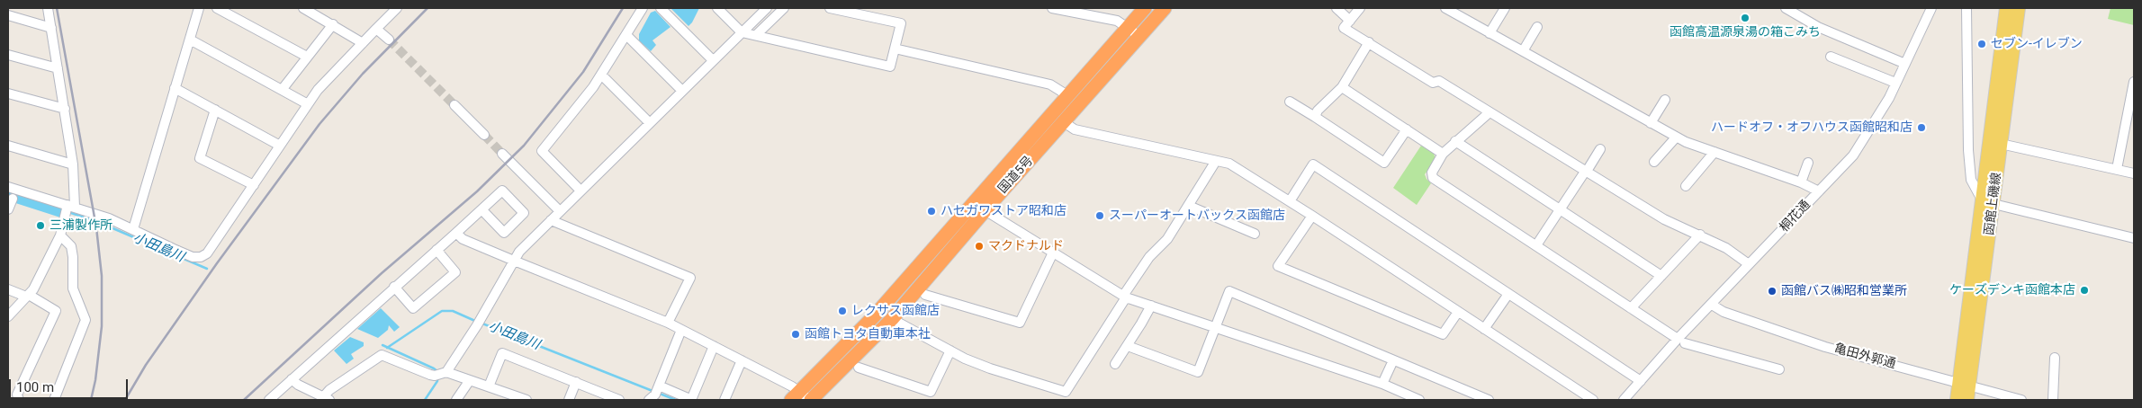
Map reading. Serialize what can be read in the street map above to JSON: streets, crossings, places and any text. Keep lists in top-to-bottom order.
{
  "streets": {
    "highway": ["国道5号"],
    "main road": ["函館上磯線"],
    "street": ["桐花通", "亀田外郭通"]
  },
  "crossings": [
    ["函館上磯線", "亀田外郭通"],
    ["桐花通", "亀田外郭通"]
  ],
  "water": ["小田島川"],
  "places": [
    "函館高温源泉湯の箱こみち",
    "セブン-イレブン",
    "ハードオフ・オフハウス函館昭和店",
    "ハセガワストア昭和店",
    "スーパーオートバックス函館店",
    "三浦製作所",
    "マクドナルド",
    "ケーズデンキ函館本店",
    "函館バス㈱昭和営業所",
    "レクサス函館店",
    "函館トヨタ自動車本社"
  ],
  "scale_bar": "100 m"
}
